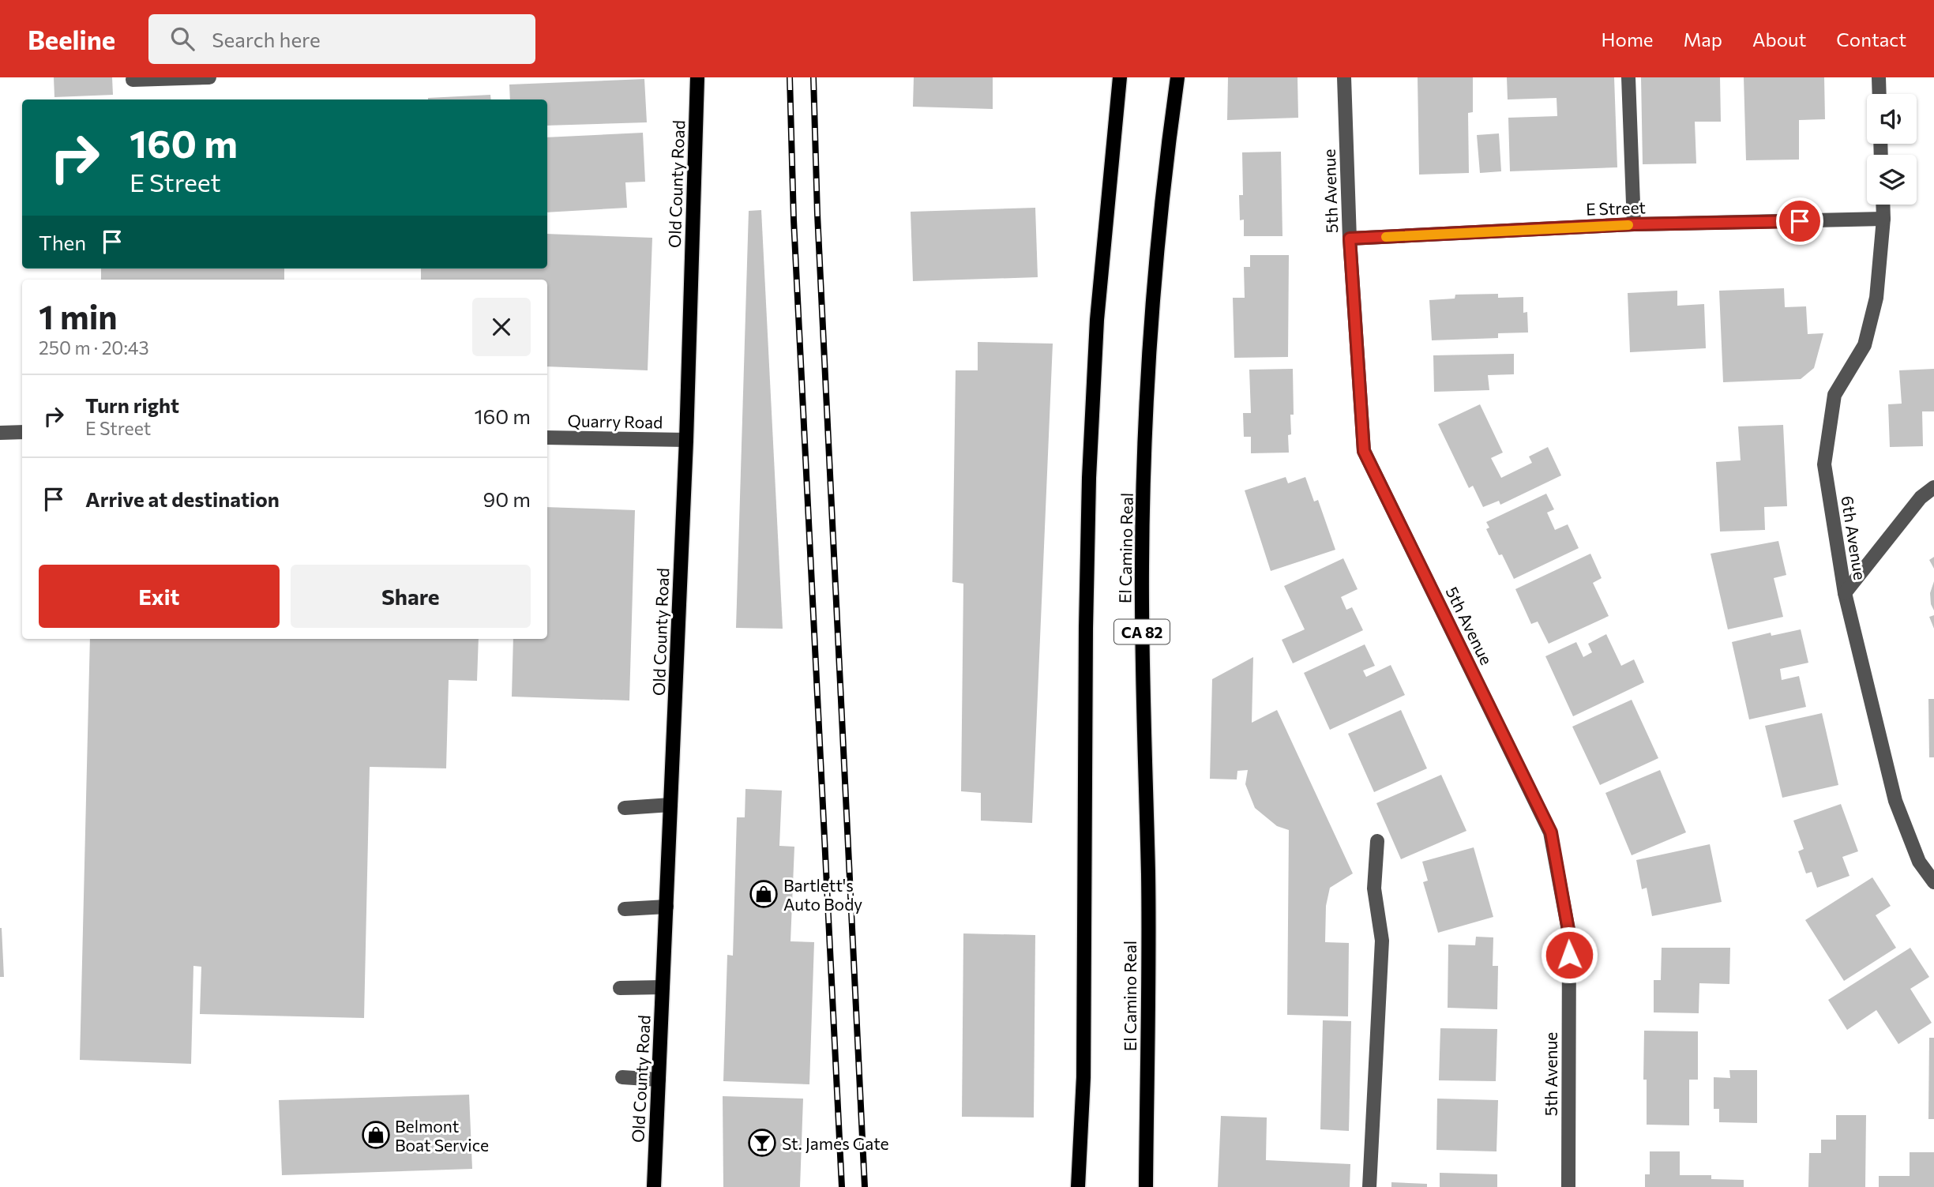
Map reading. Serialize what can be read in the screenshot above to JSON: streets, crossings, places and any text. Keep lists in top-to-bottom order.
{
  "streets": {
    "main road": ["Old County Road", "El Camino Real", "CA 82"],
    "street": [
      "5th Avenue",
      "E Street",
      "Quarry Road",
      "6th Avenue"
    ]
  },
  "crossings": [
    ["Old County Road", "Quarry Road"],
    ["5th Avenue", "E Street"],
    ["E Street", "6th Avenue"]
  ],
  "places": {
    "shop": ["Bartlett's Auto Body", "Belmont Boat Service"],
    "bar": ["St. James Gate"]
  },
  "page": {
    "header": "Beeline",
    "search": "Search here",
    "nav": [
      "Home",
      "Map",
      "About",
      "Contact"
    ],
    "turn": ["160 m", "E Street"],
    "then": "Then",
    "heading": ["1 min", "250 m · 20:43"],
    "list": [
      {
        "name": "Turn right",
        "note": "E Street",
        "value": "160 m"
      },
      {
        "name": "Arrive at destination",
        "value": "90 m"
      }
    ],
    "buttons": ["Exit", "Share"]
  }
}
